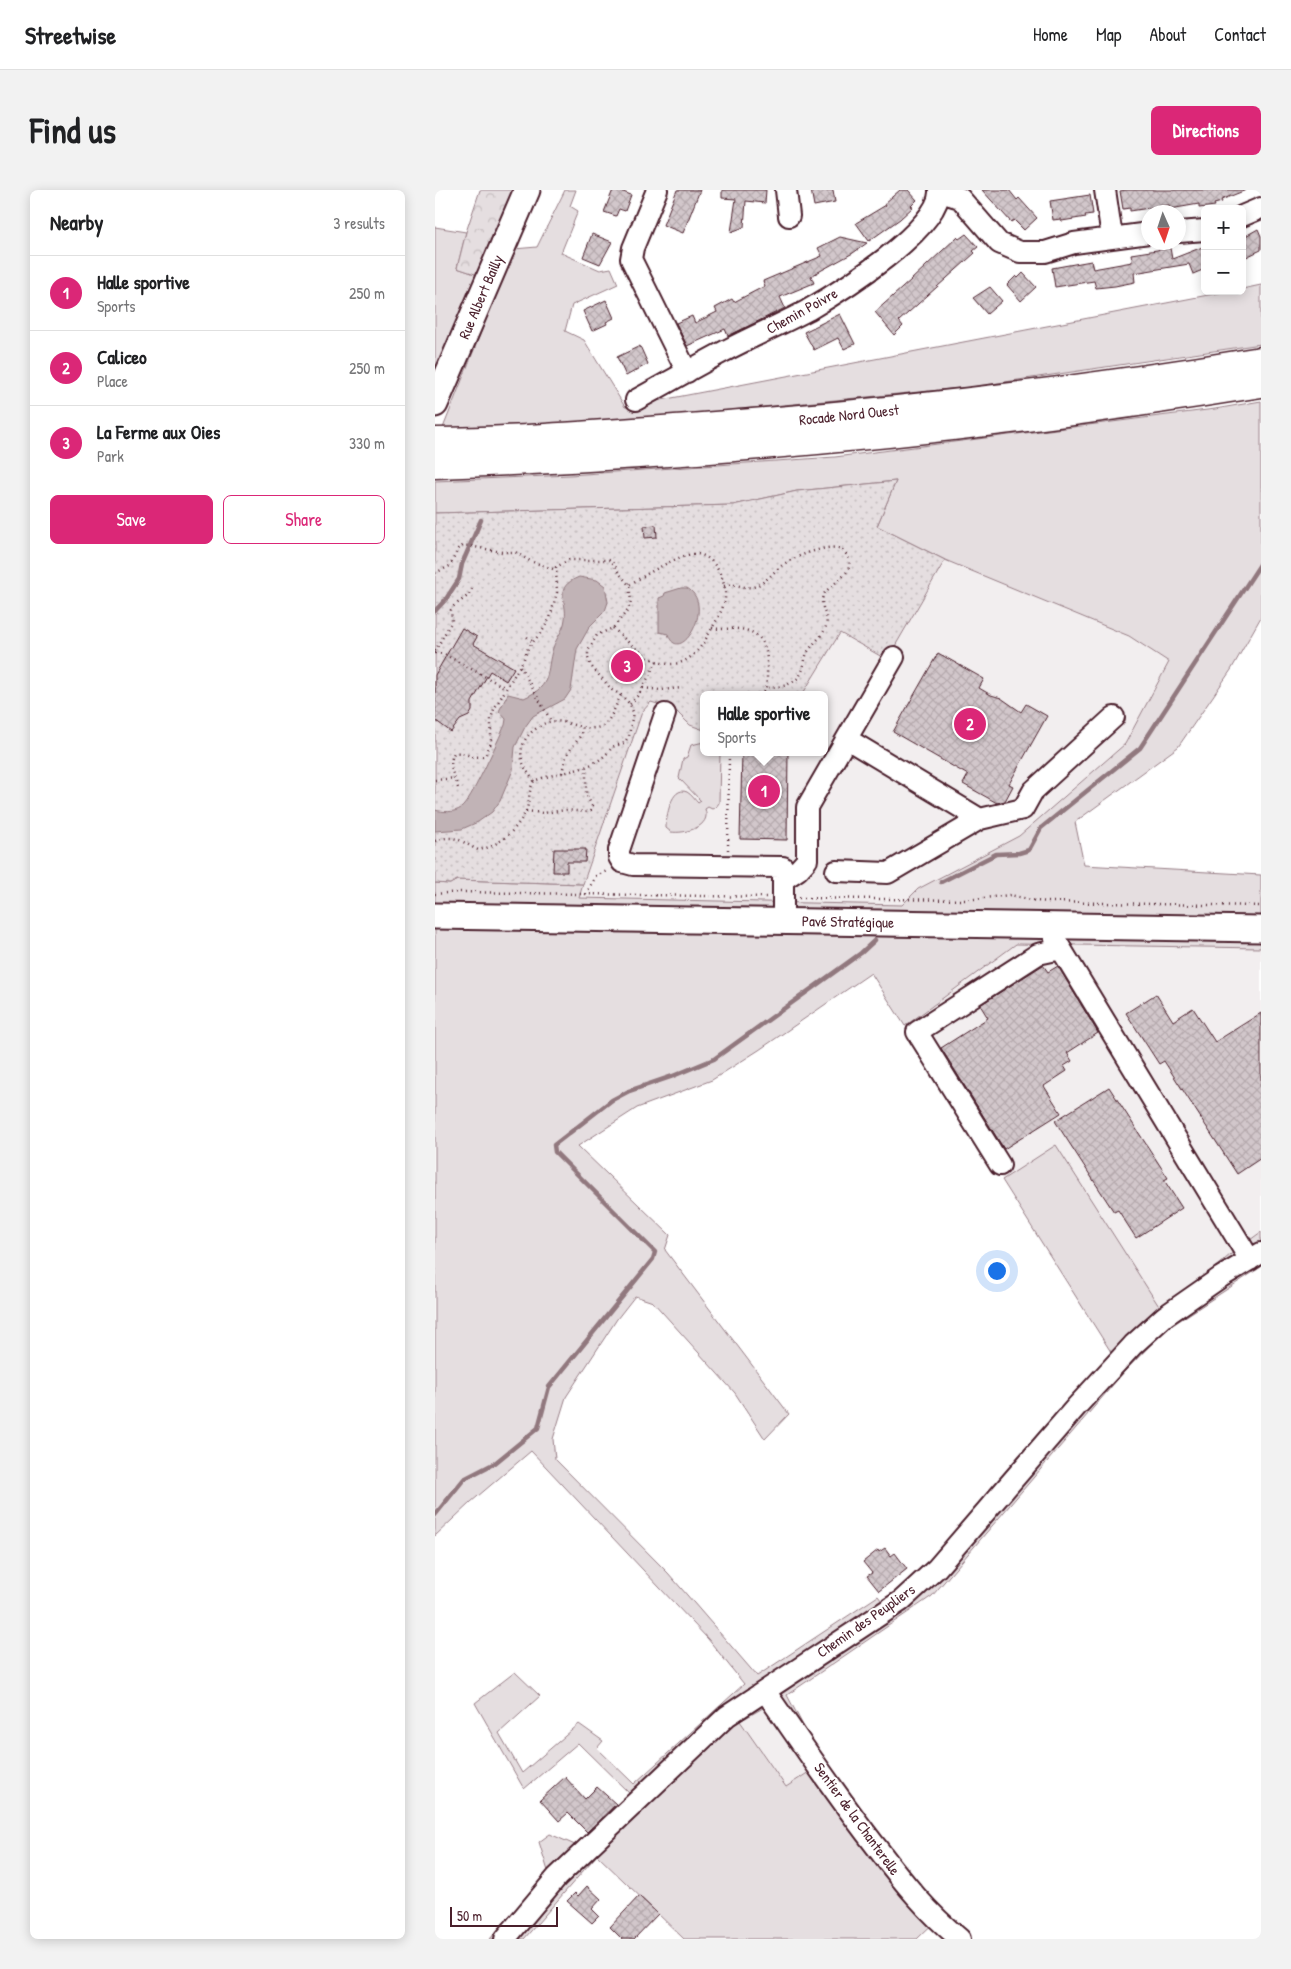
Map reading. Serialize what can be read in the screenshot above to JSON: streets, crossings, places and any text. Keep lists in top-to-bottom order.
{
  "streets": {
    "highway": ["Rocade Nord Ouest"],
    "main road": ["Rue Albert Bailly", "Pavé Stratégique"],
    "street": ["Chemin Poivre", "Chemin des Peupliers", "Sentier de la Chanterelle"]
  },
  "crossings": [
    ["Chemin des Peupliers", "Sentier de la Chanterelle"]
  ],
  "scale_bar": "50 m",
  "north": "bottom",
  "page": {
    "header": "Streetwise",
    "nav": [
      "Home",
      "Map",
      "About",
      "Contact"
    ],
    "buttons": [
      "Directions",
      ["Save", "Share"]
    ],
    "title": "Find us",
    "heading": ["Nearby", "3 results"],
    "map_buttons": ["+", "−"],
    "list": [
      {
        "mark": "1",
        "name": "Halle sportive",
        "note": "Sports",
        "value": "250 m"
      },
      {
        "mark": "2",
        "name": "Caliceo",
        "note": "Place",
        "value": "250 m"
      },
      {
        "mark": "3",
        "name": "La Ferme aux Oies",
        "note": "Park",
        "value": "330 m"
      }
    ],
    "pins": ["3", "2", "1"],
    "popup": ["Halle sportive", "Sports"],
    "scale": "50 m"
  }
}
